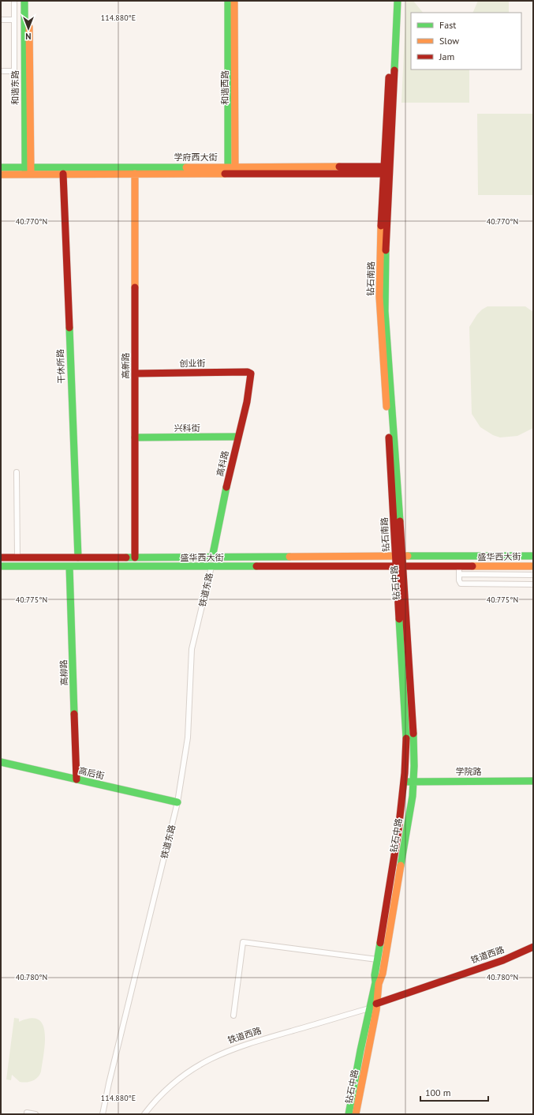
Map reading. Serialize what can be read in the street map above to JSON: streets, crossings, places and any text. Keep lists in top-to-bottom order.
{
  "streets": {
    "main road": [
      "和谐东路",
      "和谐西路",
      "学府西大街",
      "钻石南路",
      "创业街",
      "高新路",
      "干休所路",
      "兴科街",
      "高科路",
      "盛华西大街",
      "钻石中路",
      "高柳路",
      "学院路",
      "高后街",
      "铁道西路"
    ],
    "street": ["铁道东路"]
  },
  "crossings": [
    ["和谐东路", "学府西大街"],
    ["和谐西路", "学府西大街"],
    ["学府西大街", "钻石南路"],
    ["学府西大街", "高新路"],
    ["学府西大街", "干休所路"],
    ["钻石南路", "盛华西大街"],
    ["钻石南路", "钻石中路"],
    ["创业街", "高新路"],
    ["创业街", "高科路"],
    ["高新路", "兴科街"],
    ["高新路", "盛华西大街"],
    ["干休所路", "盛华西大街"],
    ["兴科街", "高科路"],
    ["高科路", "盛华西大街"],
    ["盛华西大街", "钻石中路"],
    ["盛华西大街", "铁道东路"],
    ["盛华西大街", "高柳路"],
    ["钻石中路", "学院路"],
    ["钻石中路", "铁道西路"],
    ["铁道东路", "高后街"],
    ["高柳路", "高后街"]
  ],
  "legend": ["Fast", "Slow", "Jam"],
  "scale_bar": "100 m",
  "north": "bottom",
  "coordinates": [
    "114.880°E",
    "40.770°N",
    "40.775°N",
    "40.780°N"
  ]
}
